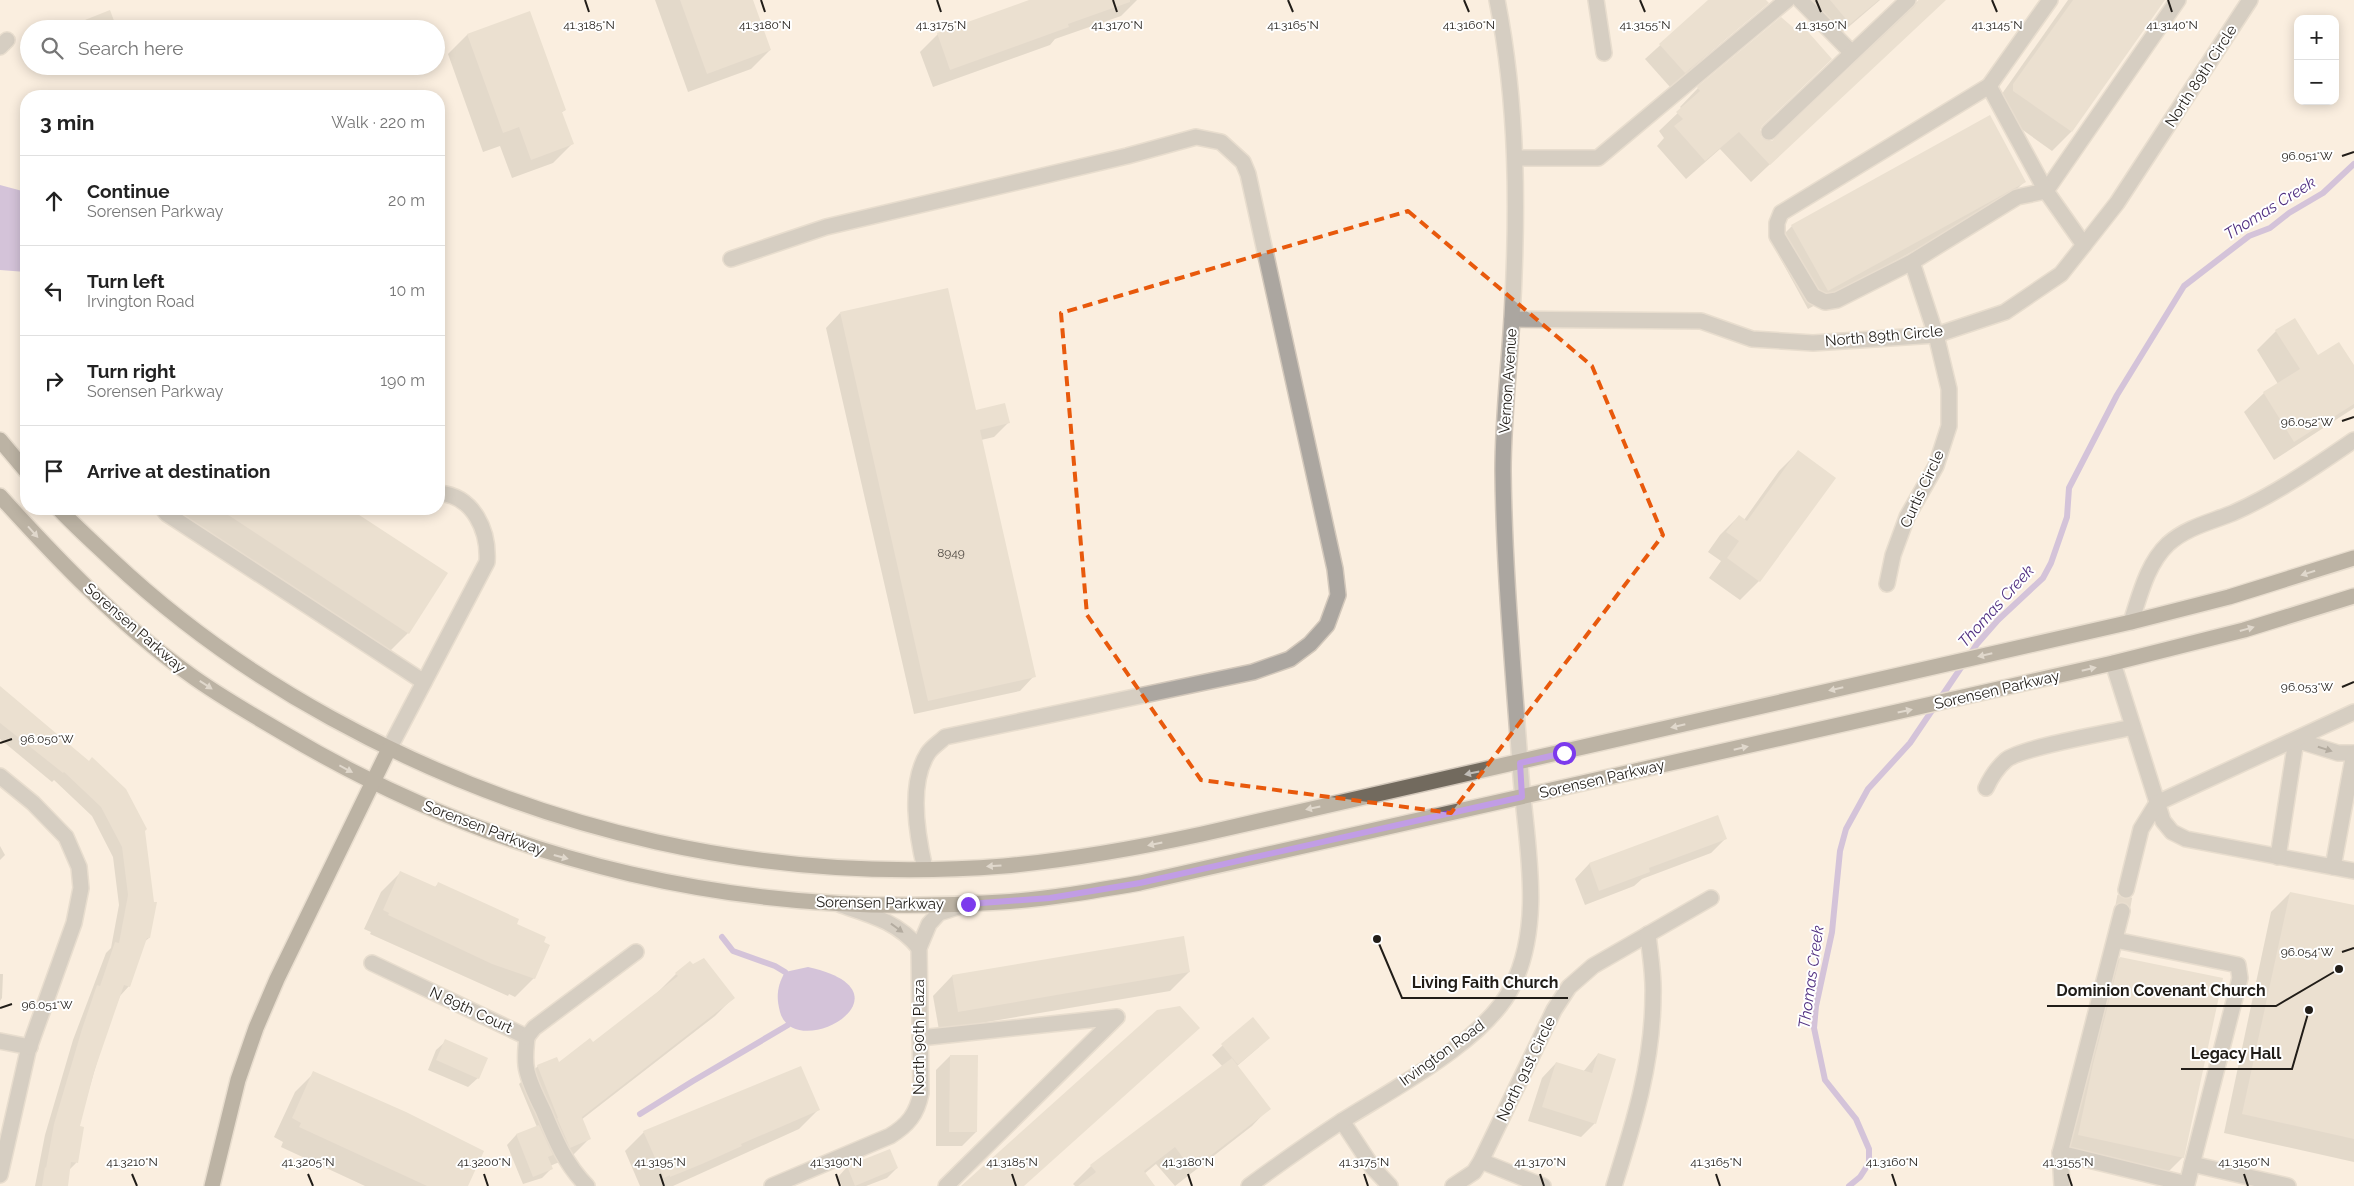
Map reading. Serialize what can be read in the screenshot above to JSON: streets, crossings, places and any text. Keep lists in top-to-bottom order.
{
  "streets": {
    "main road": ["Sorensen Parkway"],
    "street": [
      "North 89th Circle",
      "Vernon Avenue",
      "Curtis Circle",
      "N 89th Court",
      "North 90th Plaza",
      "Irvington Road",
      "North 91st Circle"
    ]
  },
  "crossings": [
    ["North 89th Circle", "Vernon Avenue"],
    ["North 89th Circle", "Curtis Circle"],
    ["Vernon Avenue", "Irvington Road"],
    ["Sorensen Parkway", "Irvington Road"]
  ],
  "water": ["Thomas Creek"],
  "places": ["Living Faith Church", "Dominion Covenant Church", "Legacy Hall"],
  "house_numbers": ["8949"],
  "page": {
    "map_buttons": ["+", "−"],
    "search": "Search here",
    "heading": ["3 min", "Walk · 220 m"],
    "list": [
      ["Continue", "Sorensen Parkway", "20 m"],
      ["Turn left", "Irvington Road", "10 m"],
      ["Turn right", "Sorensen Parkway", "190 m"],
      "Arrive at destination"
    ]
  },
  "coordinates": [
    "41.3185°N",
    "41.3180°N",
    "41.3175°N",
    "41.3155°N",
    "41.3150°N",
    "41.3170°N",
    "41.3165°N",
    "41.3160°N",
    "41.3145°N",
    "41.3140°N",
    "96.051°W",
    "96.052°W",
    "96.053°W",
    "96.050°W",
    "96.054°W",
    "41.3210°N",
    "41.3205°N",
    "41.3200°N",
    "41.3195°N",
    "41.3190°N"
  ]
}
